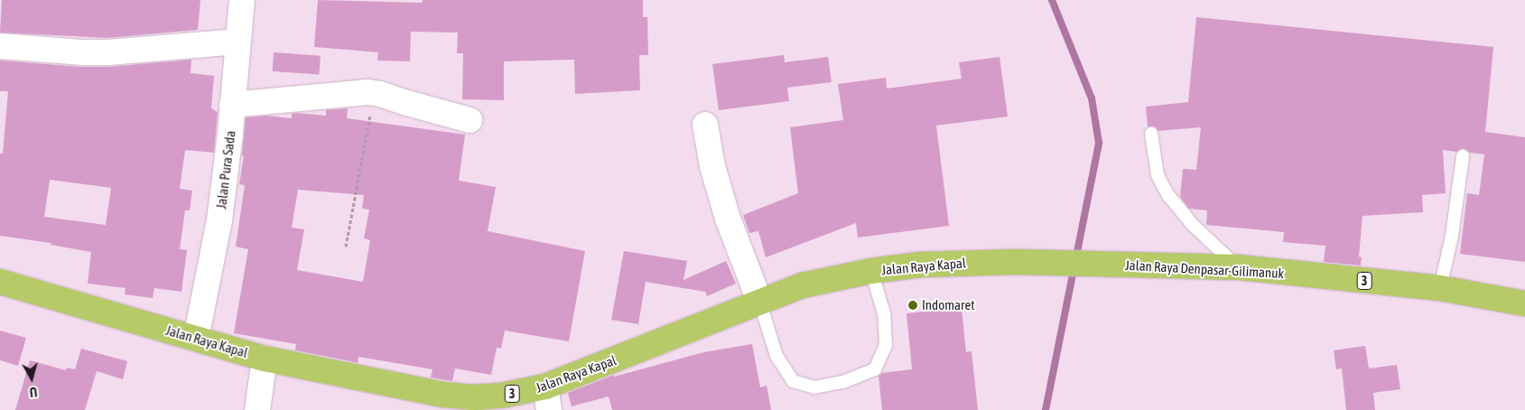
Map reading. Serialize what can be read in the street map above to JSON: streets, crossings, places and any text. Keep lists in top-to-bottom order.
{
  "streets": {
    "highway": ["Jalan Raya Kapal", "Jalan Raya Denpasar-Gilimanuk", "3"],
    "street": ["Jalan Pura Sada"]
  },
  "crossings": [
    ["Jalan Pura Sada", "Jalan Raya Kapal"],
    ["Jalan Raya Kapal", "Jalan Raya Denpasar-Gilimanuk"]
  ],
  "places": ["Indomaret"],
  "north": "bottom"
}
